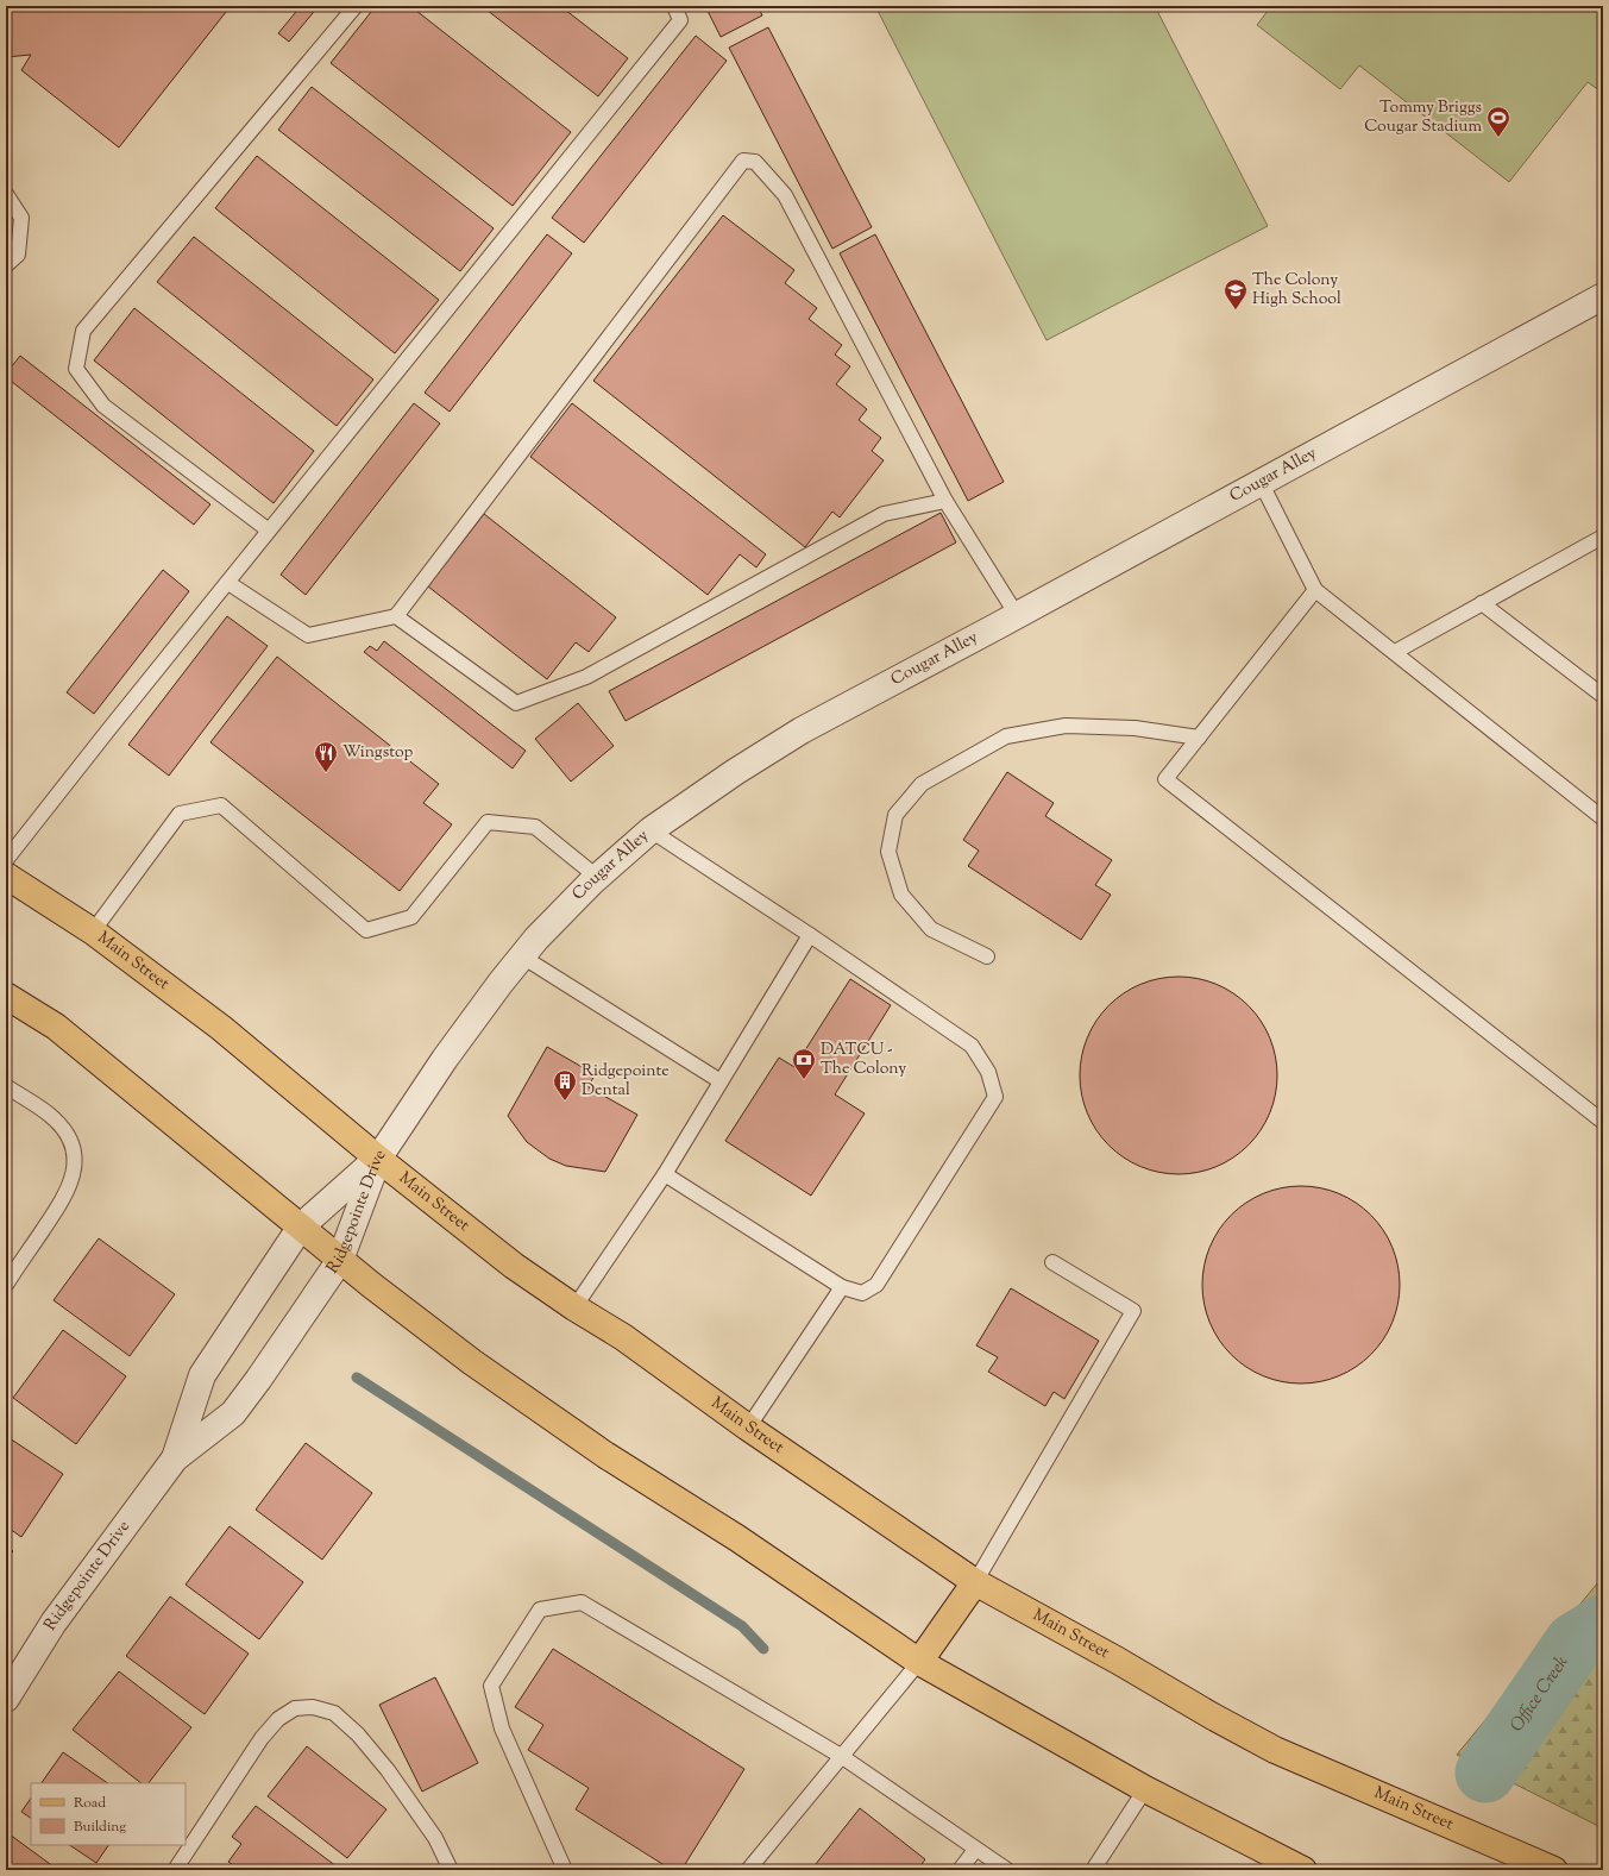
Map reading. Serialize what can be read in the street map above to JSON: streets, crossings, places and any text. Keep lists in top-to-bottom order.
{
  "streets": {
    "main road": ["Main Street"],
    "street": ["Cougar Alley", "Ridgepointe Drive"]
  },
  "crossings": [
    ["Cougar Alley", "Main Street"],
    ["Cougar Alley", "Ridgepointe Drive"],
    ["Main Street", "Ridgepointe Drive"]
  ],
  "water": ["Office Creek"],
  "places": {
    "sports": ["Tommy Briggs Cougar Stadium"],
    "school or university": ["The Colony High School"],
    "restaurant": ["Wingstop"],
    "bank": ["DATCU - The Colony"],
    "building": ["Ridgepointe Dental"]
  },
  "legend": ["Road", "Building"]
}
